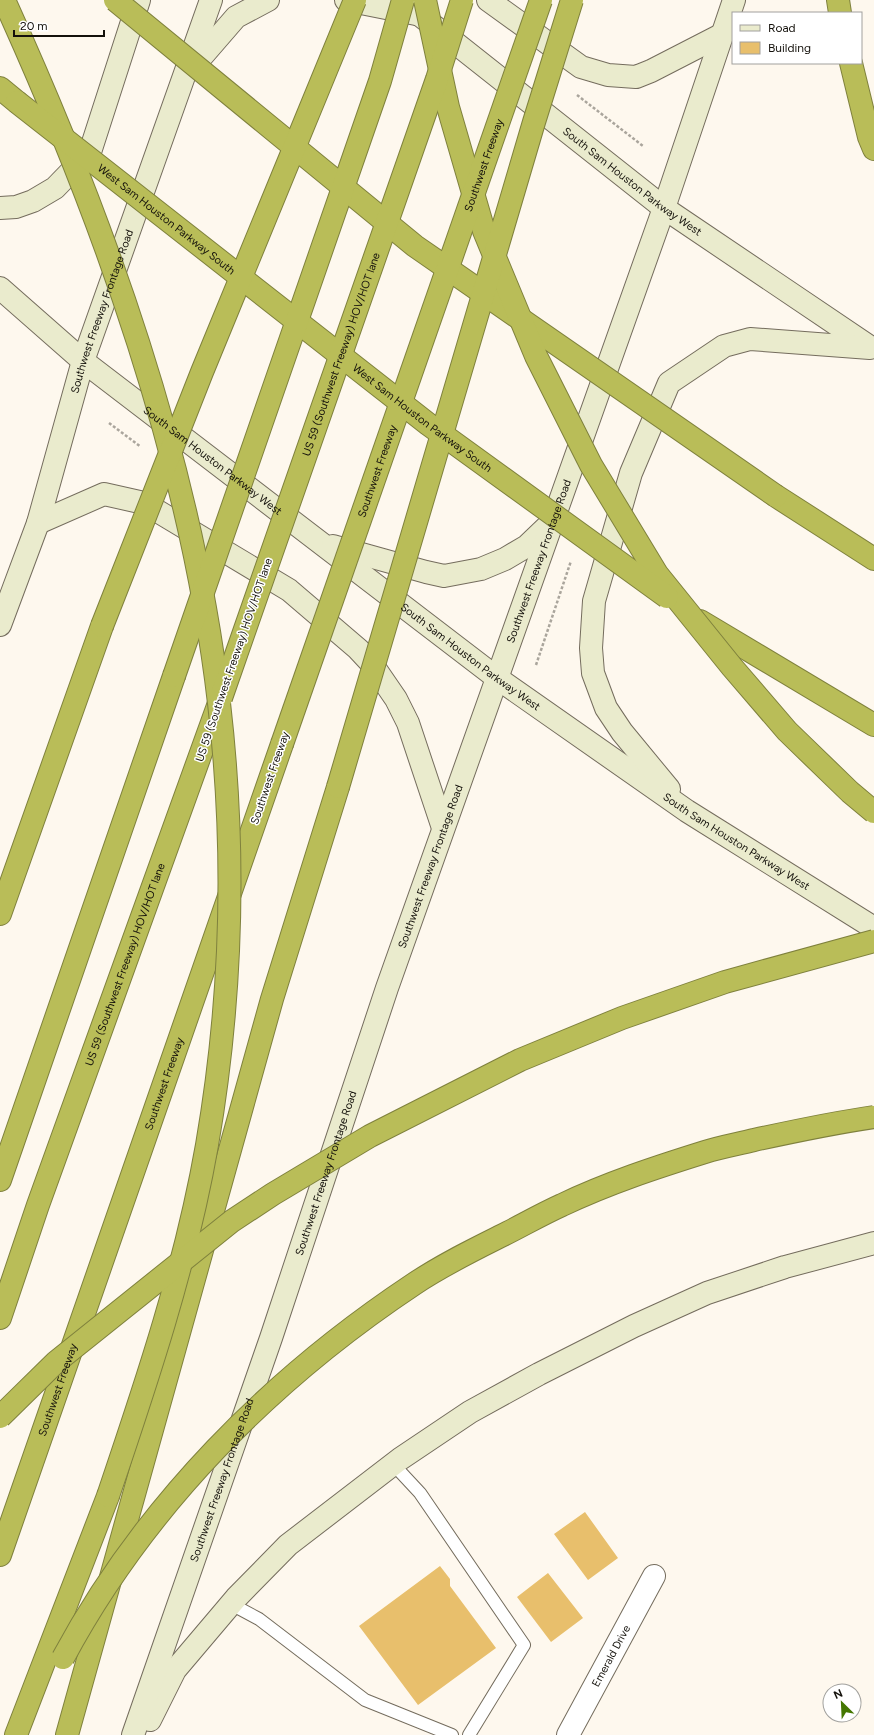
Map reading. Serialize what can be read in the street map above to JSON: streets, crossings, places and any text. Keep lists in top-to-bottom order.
{
  "streets": {
    "highway": ["Southwest Freeway", "West Sam Houston Parkway South", "US 59 (Southwest Freeway) HOV/HOT lane"],
    "main road": ["South Sam Houston Parkway West", "Southwest Freeway Frontage Road"],
    "street": ["Emerald Drive"]
  },
  "crossings": [
    ["South Sam Houston Parkway West", "Southwest Freeway Frontage Road"]
  ],
  "legend": ["Road", "Building"],
  "scale_bar": "20 m",
  "north": "top left"
}
